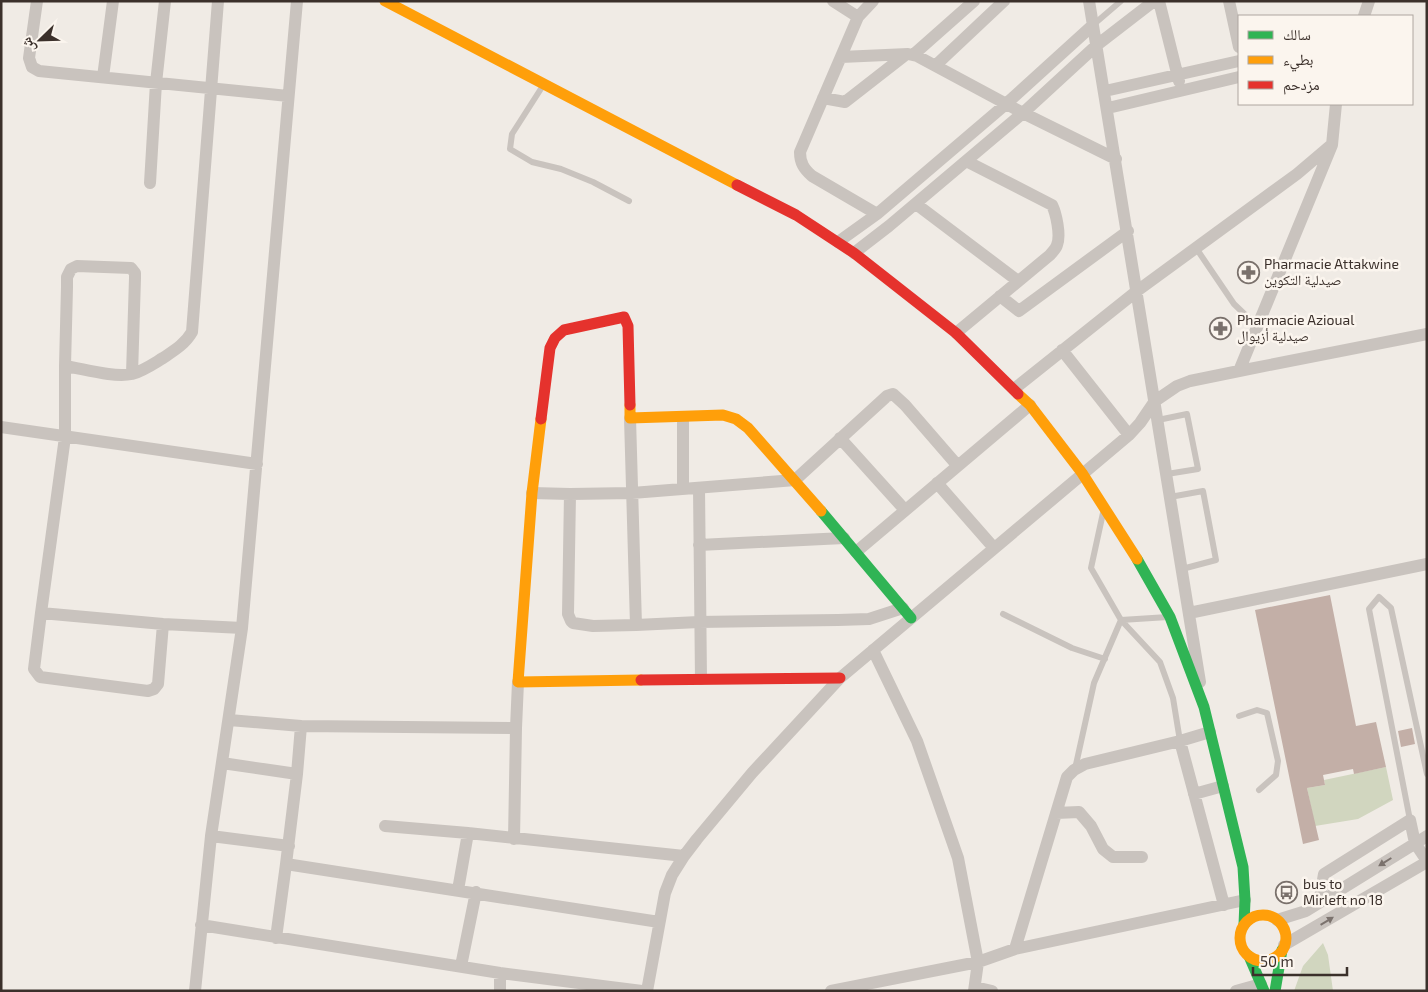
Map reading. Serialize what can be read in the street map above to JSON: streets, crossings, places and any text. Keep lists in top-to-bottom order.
{
  "places": {
    "pharmacy": ["Pharmacie Attakwine صيدلية التكوين", "Pharmacie Azioual صيدلية أزيوال"],
    "bus stop": ["bus to Mirleft no 18"]
  },
  "legend": ["سالك", "بطيء", "مزدحم"],
  "scale_bar": "50 m",
  "north": "bottom left"
}
